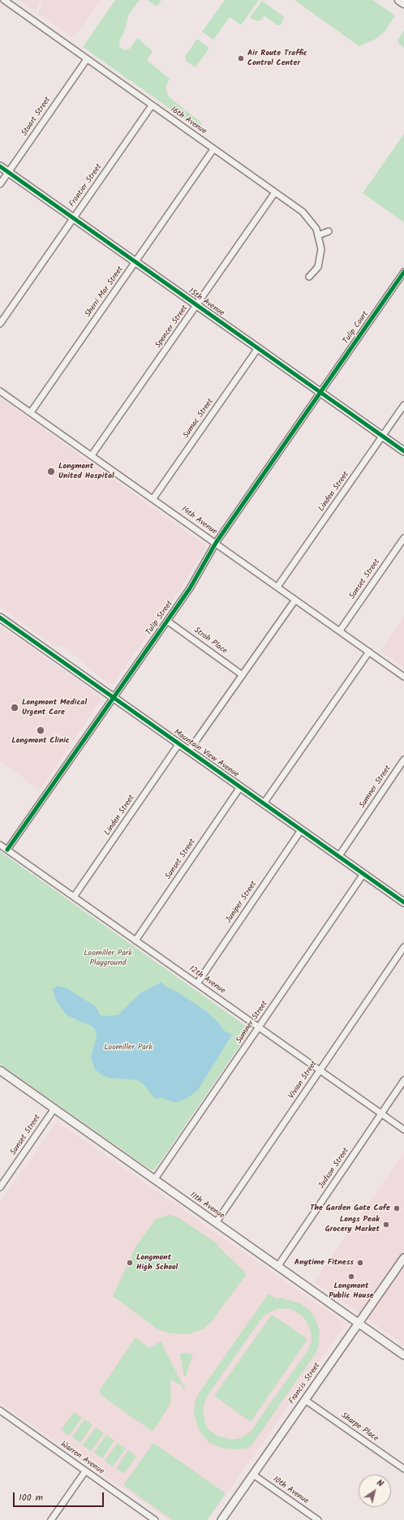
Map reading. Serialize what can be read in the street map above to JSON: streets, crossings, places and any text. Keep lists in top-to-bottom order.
{
  "streets": {
    "street": [
      "Stuart Street",
      "16th Avenue",
      "Frontier Street",
      "Sherri Mar Street",
      "15th Avenue",
      "Spencer Street",
      "Tulip Court",
      "Sumac Street",
      "Linden Street",
      "14th Avenue",
      "Sunset Street",
      "Tulip Street",
      "Stroh Place",
      "Mountain View Avenue",
      "Sumner Street",
      "Juniper Street",
      "12th Avenue",
      "Vivian Street",
      "Judson Street",
      "11th Avenue",
      "Francis Street",
      "Sharpe Place",
      "Warren Avenue",
      "10th Avenue"
    ]
  },
  "crossings": [
    ["Stuart Street", "16th Avenue"],
    ["Stuart Street", "15th Avenue"],
    ["16th Avenue", "Frontier Street"],
    ["16th Avenue", "Sherri Mar Street"],
    ["16th Avenue", "Spencer Street"],
    ["Frontier Street", "15th Avenue"],
    ["Sherri Mar Street", "15th Avenue"],
    ["Sherri Mar Street", "14th Avenue"],
    ["15th Avenue", "Spencer Street"],
    ["15th Avenue", "Tulip Court"],
    ["15th Avenue", "Sumac Street"],
    ["15th Avenue", "Linden Street"],
    ["15th Avenue", "Tulip Street"],
    ["Spencer Street", "14th Avenue"],
    ["Tulip Court", "Tulip Street"],
    ["Sumac Street", "14th Avenue"],
    ["Linden Street", "14th Avenue"],
    ["Linden Street", "Mountain View Avenue"],
    ["Linden Street", "12th Avenue"],
    ["14th Avenue", "Sunset Street"],
    ["14th Avenue", "Tulip Street"],
    ["Sunset Street", "Mountain View Avenue"],
    ["Sunset Street", "12th Avenue"],
    ["Sunset Street", "11th Avenue"],
    ["Tulip Street", "Stroh Place"],
    ["Tulip Street", "Mountain View Avenue"],
    ["Tulip Street", "12th Avenue"],
    ["Mountain View Avenue", "Sumner Street"],
    ["Mountain View Avenue", "Juniper Street"],
    ["Sumner Street", "12th Avenue"],
    ["Sumner Street", "11th Avenue"],
    ["Juniper Street", "12th Avenue"],
    ["12th Avenue", "Vivian Street"],
    ["12th Avenue", "Judson Street"],
    ["Vivian Street", "11th Avenue"],
    ["Judson Street", "11th Avenue"],
    ["11th Avenue", "Francis Street"],
    ["Francis Street", "Sharpe Place"],
    ["Francis Street", "10th Avenue"]
  ],
  "parks": ["Loomiller Park Playground", "Loomiller Park"],
  "places": [
    "Air Route Traffic Control Center",
    "Longmont United Hospital",
    "Longmont Medical Urgent Care",
    "Longmont Clinic",
    "The Garden Gate Cafe",
    "Longs Peak Grocery Market",
    "Longmont High School",
    "Anytime Fitness",
    "Longmont Public House"
  ],
  "scale_bar": "100 m",
  "north": "top right"
}
